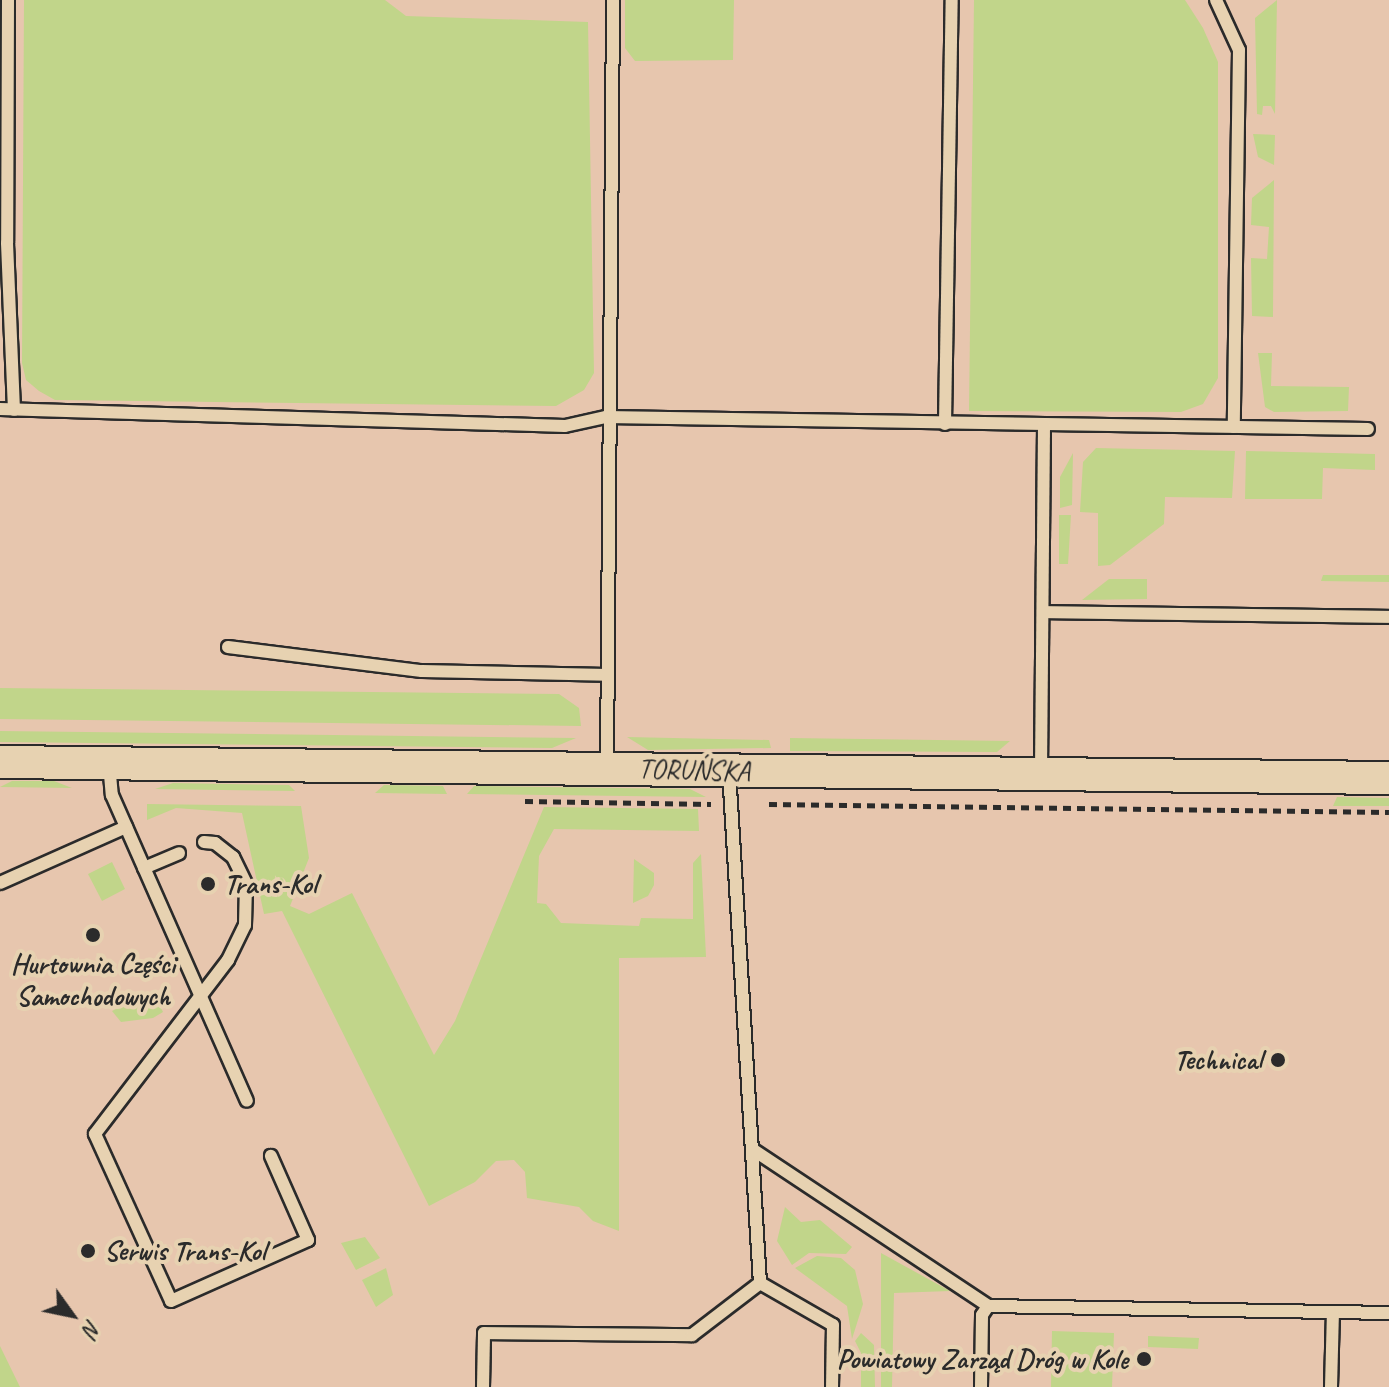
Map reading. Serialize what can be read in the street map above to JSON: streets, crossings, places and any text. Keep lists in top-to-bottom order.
{
  "streets": {
    "street": ["TORUŃSKA"]
  },
  "places": [
    "Trans-Kol",
    "Hurtownia Części Samochodowych",
    "Technical",
    "Serwis Trans-Kol",
    "Powiatowy Zarząd Dróg w Kole"
  ],
  "north": "bottom right"
}
